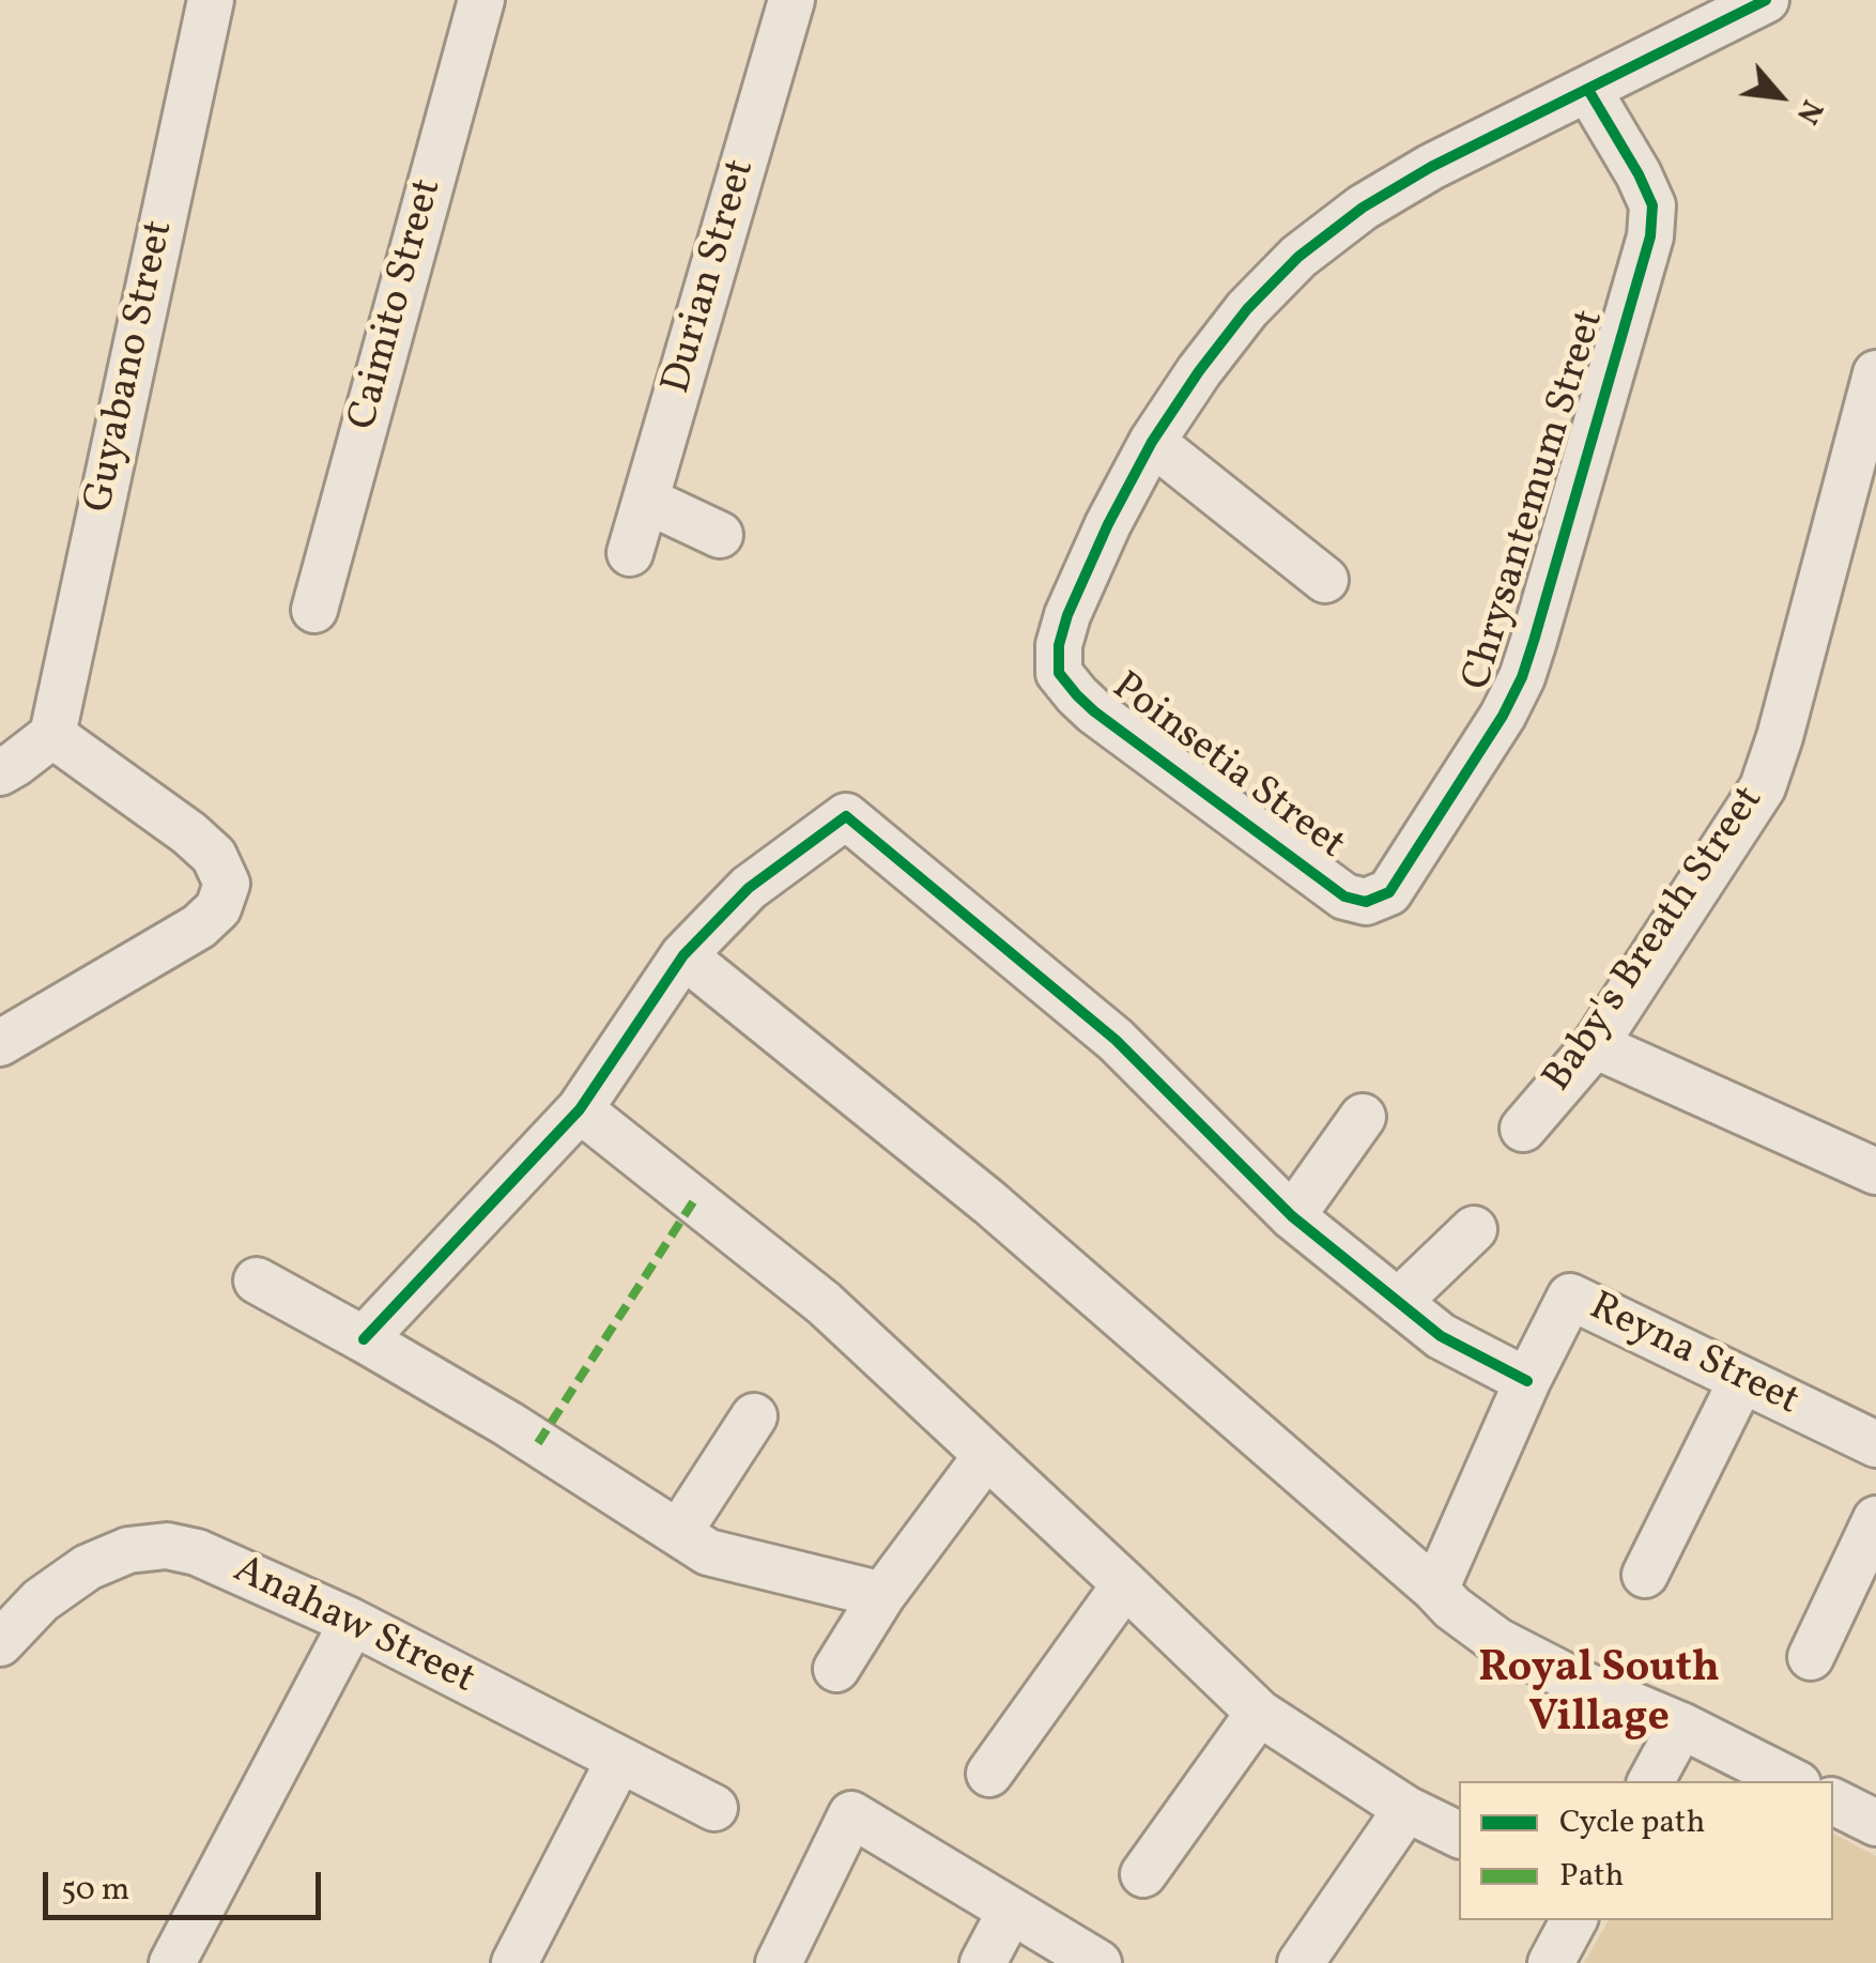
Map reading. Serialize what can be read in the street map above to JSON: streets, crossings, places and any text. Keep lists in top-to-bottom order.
{
  "streets": {
    "street": [
      "Durian Street",
      "Caimito Street",
      "Guyabano Street",
      "Chrysantemum Street",
      "Poinsetia Street",
      "Baby's Breath Street",
      "Reyna Street",
      "Anahaw Street"
    ]
  },
  "crossings": [
    ["Chrysantemum Street", "Poinsetia Street"]
  ],
  "districts": ["Royal South Village"],
  "legend": ["Cycle path", "Path"],
  "scale_bar": "50 m",
  "north": "bottom right"
}
